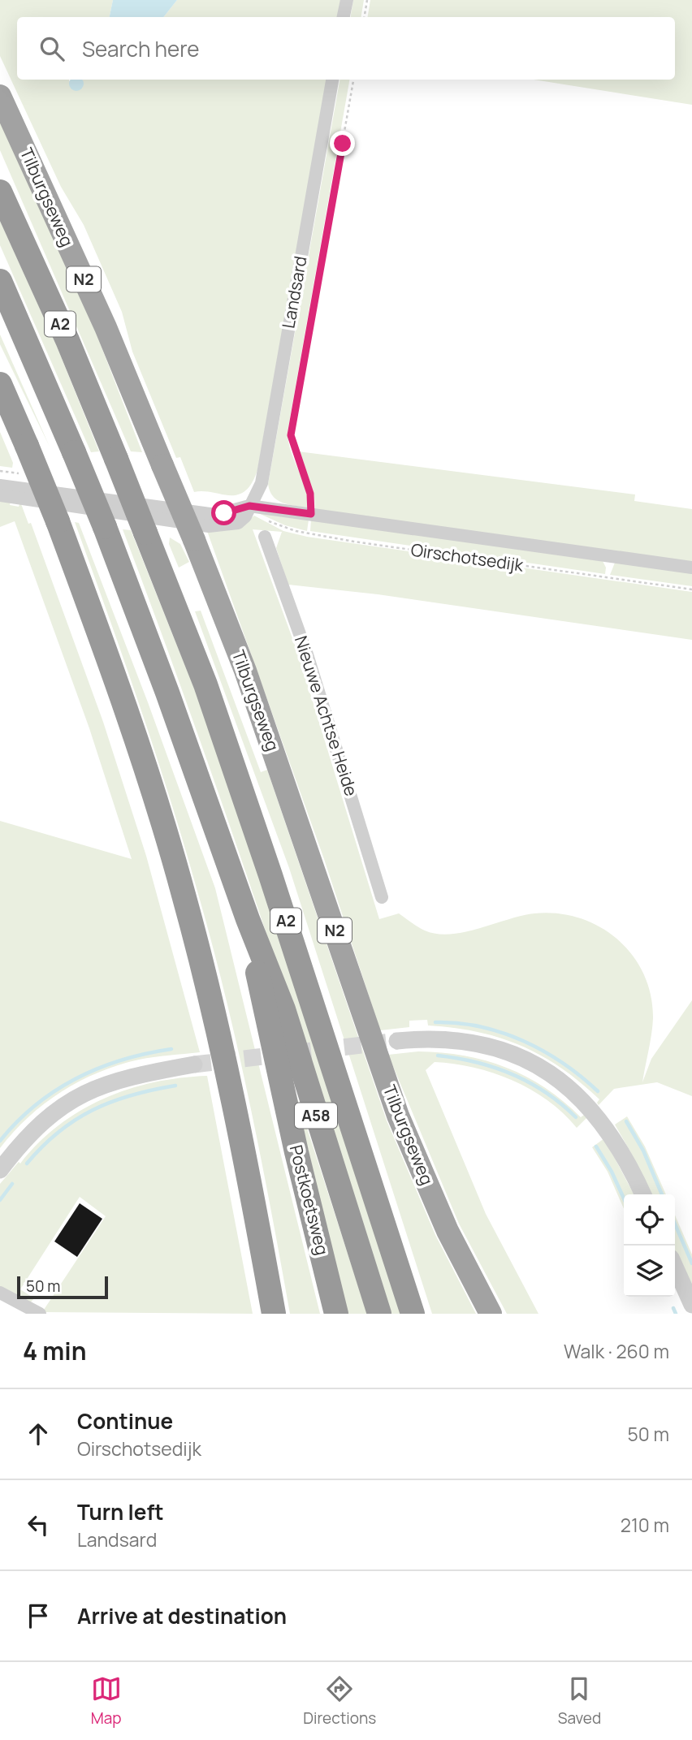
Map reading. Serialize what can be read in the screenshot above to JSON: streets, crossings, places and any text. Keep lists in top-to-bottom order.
{
  "streets": {
    "highway": [
      "Tilburgseweg",
      "N2",
      "A2",
      "A58",
      "Postkoetsweg"
    ],
    "street": ["Landsard", "Oirschotsedijk", "Nieuwe Achtse Heide"]
  },
  "crossings": [
    ["Landsard", "Oirschotsedijk"],
    ["A2", "A58"],
    ["A2", "Postkoetsweg"],
    ["A58", "Postkoetsweg"]
  ],
  "scale_bar": "50 m",
  "page": {
    "search": "Search here",
    "scale": "50 m",
    "heading": ["4 min", "Walk · 260 m"],
    "list": [
      ["Continue", "Oirschotsedijk", "50 m"],
      ["Turn left", "Landsard", "210 m"],
      "Arrive at destination"
    ],
    "nav": ["Map", "Directions", "Saved"]
  }
}
